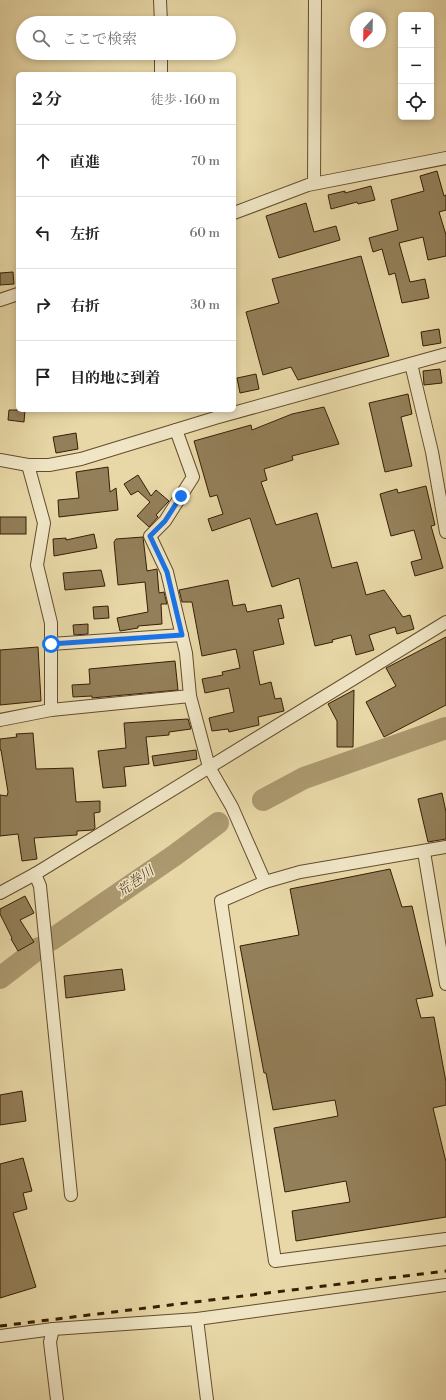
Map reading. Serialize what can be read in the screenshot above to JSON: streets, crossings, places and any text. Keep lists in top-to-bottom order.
{
  "water": ["荒巻川"],
  "north": "bottom",
  "page": {
    "map_buttons": ["+", "−"],
    "search": "ここで検索",
    "heading": ["2 分", "徒歩 · 160 m"],
    "list": [
      ["直進", "70 m"],
      ["左折", "60 m"],
      ["右折", "30 m"],
      "目的地に到着"
    ]
  }
}
